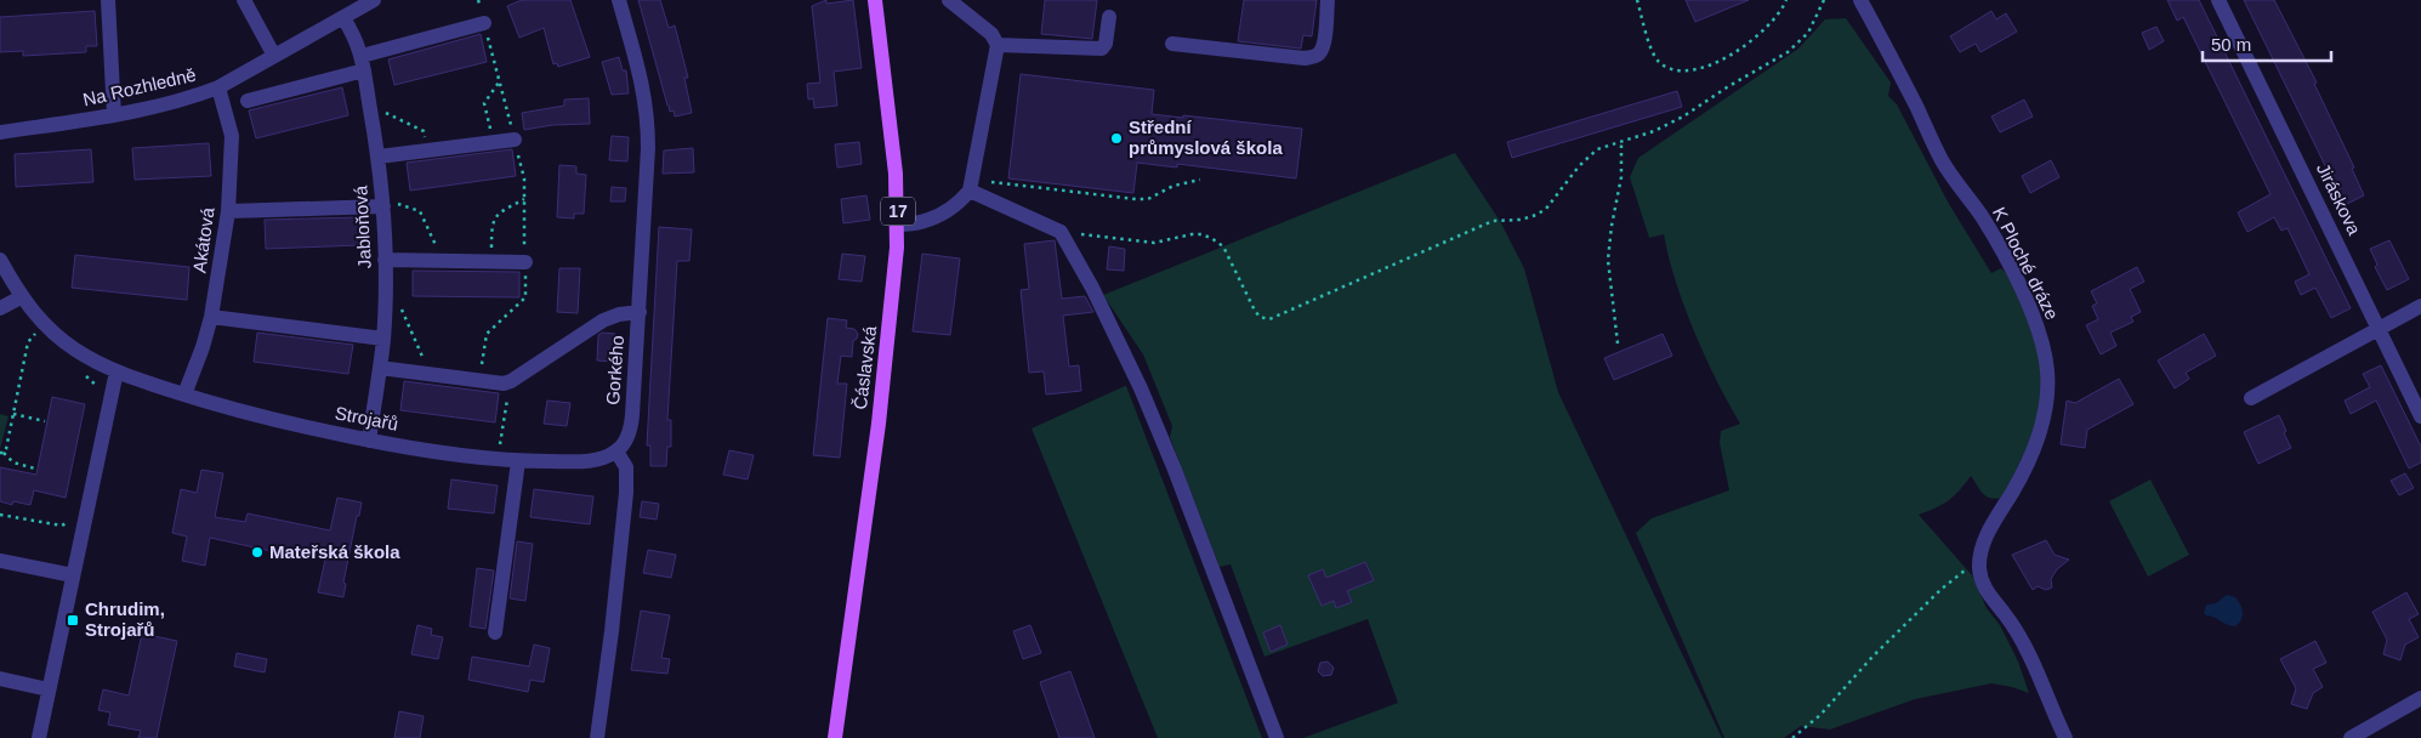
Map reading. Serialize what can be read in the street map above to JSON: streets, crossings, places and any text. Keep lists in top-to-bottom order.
{
  "streets": {
    "main road": ["17", "Čáslavská"],
    "street": [
      "Na Rozhledně",
      "Jiráskova",
      "Jabloňová",
      "Akátová",
      "K Ploché dráze",
      "Gorkého",
      "Strojařů"
    ]
  },
  "crossings": [
    ["Na Rozhledně", "Jabloňová"],
    ["Na Rozhledně", "Akátová"],
    ["Jabloňová", "Strojařů"],
    ["Akátová", "Strojařů"],
    ["Gorkého", "Strojařů"]
  ],
  "places": {
    "other": ["Střední průmyslová škola", "Mateřská škola"],
    "transit": ["Chrudim, Strojařů"]
  },
  "scale_bar": "50 m"
}
